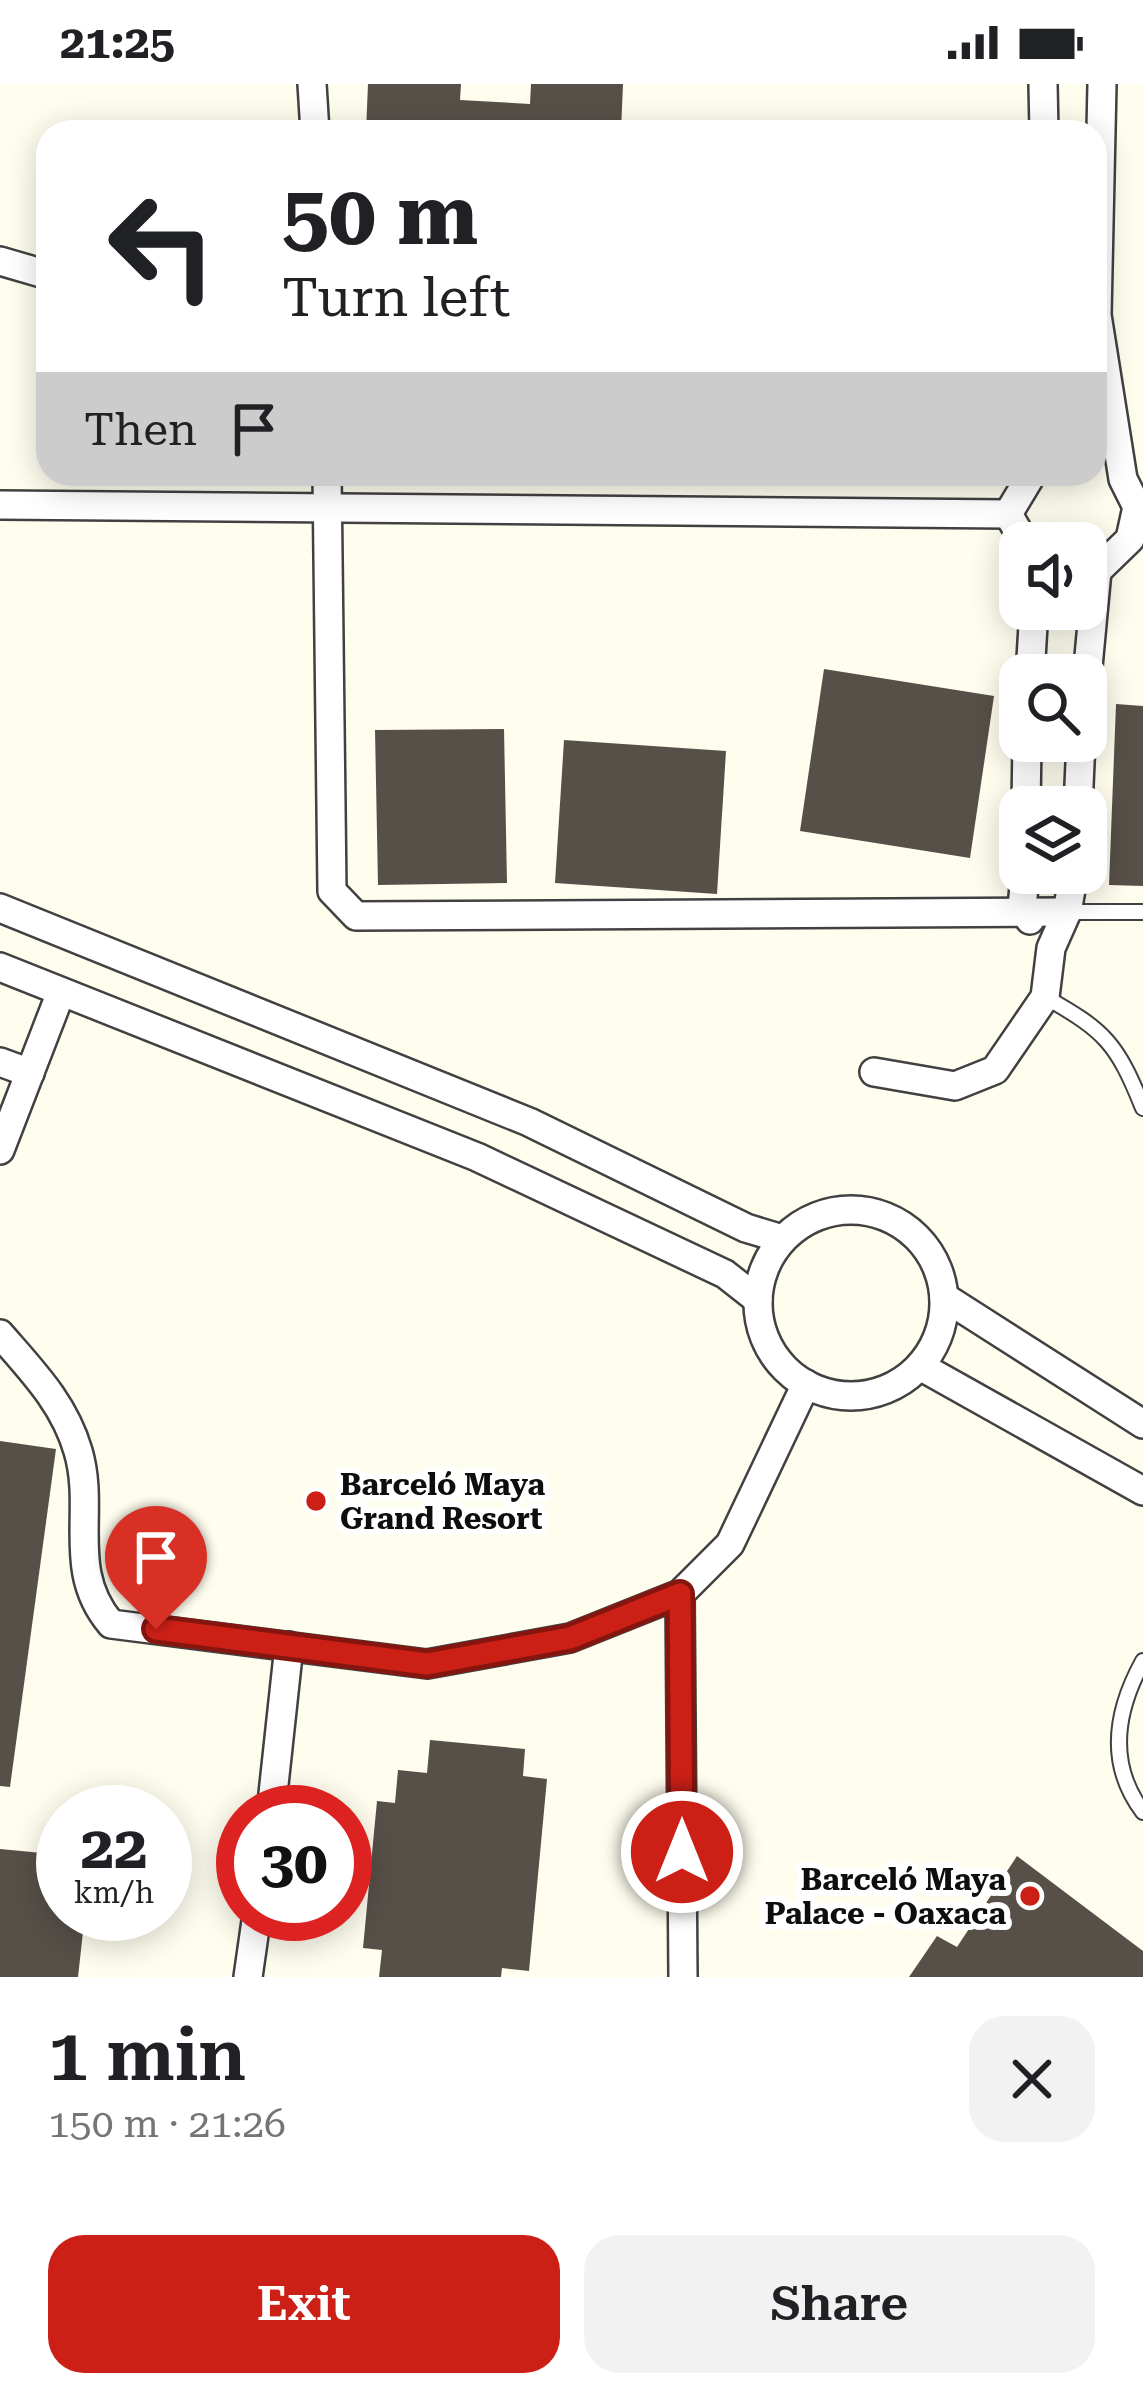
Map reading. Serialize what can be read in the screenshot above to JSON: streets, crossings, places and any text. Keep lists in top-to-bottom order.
{
  "places": ["Barceló Maya Grand Resort", "Barceló Maya Palace - Oaxaca"],
  "page": {
    "status": "21:25",
    "turn": ["50 m", "Turn left"],
    "then": "Then",
    "speed": "22 km/h",
    "limit": "30",
    "heading": ["1 min", "150 m · 21:26"],
    "buttons": ["Exit", "Share"]
  }
}
